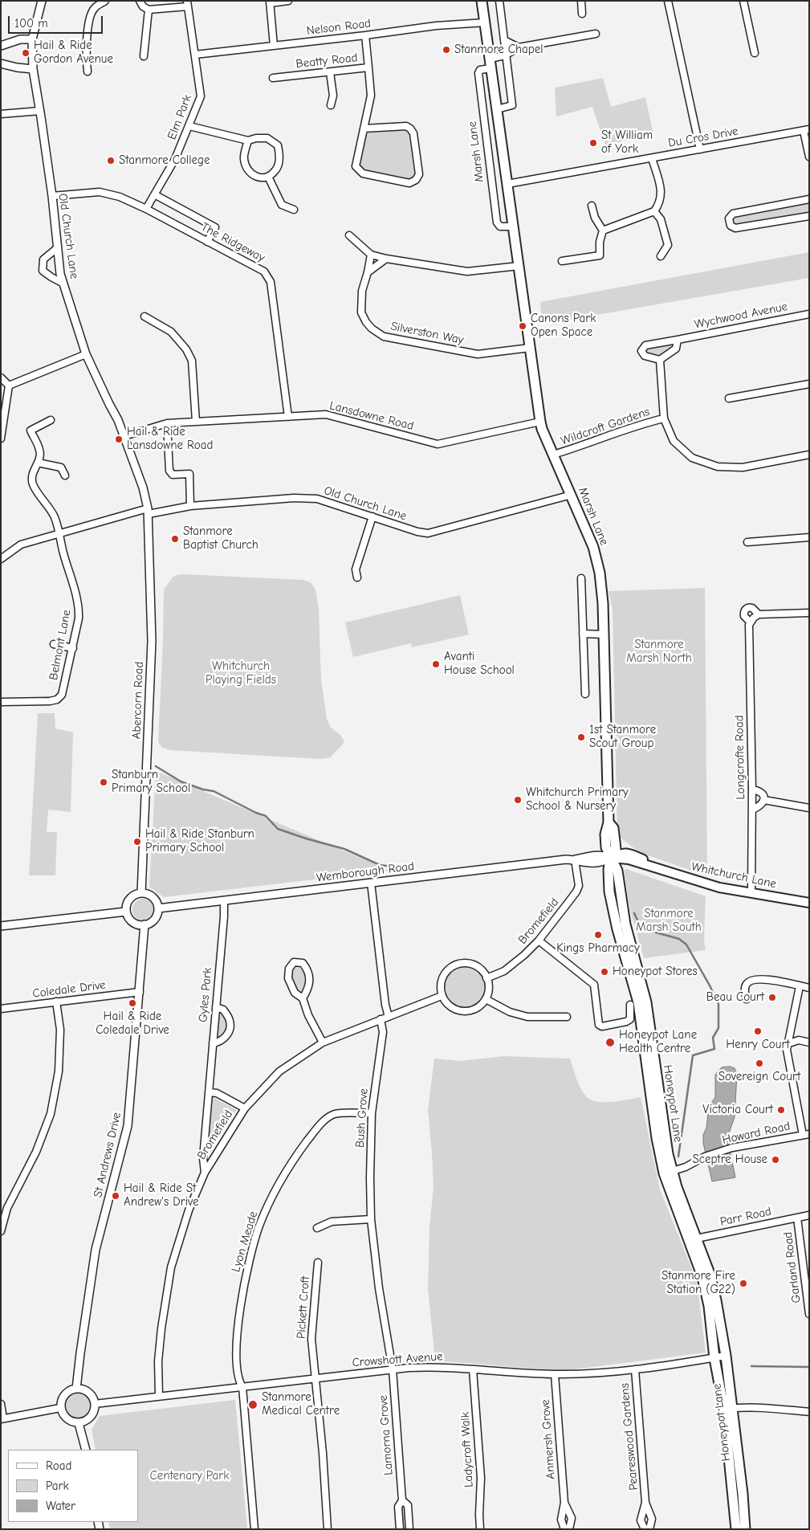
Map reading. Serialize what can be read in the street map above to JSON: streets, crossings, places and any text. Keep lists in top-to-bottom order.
{
  "streets": {
    "main road": ["Marsh Lane", "Whitchurch Lane", "Honeypot Lane"],
    "street": [
      "Nelson Road",
      "Beatty Road",
      "Elm Park",
      "Du Cros Drive",
      "Old Church Lane",
      "The Ridgeway",
      "Wychwood Avenue",
      "Silverston Way",
      "Lansdowne Road",
      "Wildcroft Gardens",
      "Belmont Lane",
      "Abercorn Road",
      "Longcrofte Road",
      "Wemborough Road",
      "Bromefield",
      "Coledale Drive",
      "Gyles Park",
      "Bush Grove",
      "Howard Road",
      "St Andrews Drive",
      "Parr Road",
      "Lyon Meade",
      "Garland Road",
      "Pickett Croft",
      "Crowshott Avenue",
      "Lamorna Grove",
      "Peareswood Gardens",
      "Anmersh Grove",
      "Ladycroft Walk"
    ]
  },
  "crossings": [
    ["Nelson Road", "Elm Park"],
    ["Nelson Road", "Marsh Lane"],
    ["Elm Park", "The Ridgeway"],
    ["Du Cros Drive", "Marsh Lane"],
    ["Marsh Lane", "Old Church Lane"],
    ["Marsh Lane", "Silverston Way"],
    ["Marsh Lane", "Lansdowne Road"],
    ["Marsh Lane", "Wildcroft Gardens"],
    ["Marsh Lane", "Wemborough Road"],
    ["Marsh Lane", "Whitchurch Lane"],
    ["Marsh Lane", "Honeypot Lane"],
    ["Old Church Lane", "The Ridgeway"],
    ["Old Church Lane", "Lansdowne Road"],
    ["Old Church Lane", "Abercorn Road"],
    ["The Ridgeway", "Lansdowne Road"],
    ["Abercorn Road", "Wemborough Road"],
    ["Abercorn Road", "St Andrews Drive"],
    ["Longcrofte Road", "Whitchurch Lane"],
    ["Wemborough Road", "Whitchurch Lane"],
    ["Wemborough Road", "Bromefield"],
    ["Wemborough Road", "Gyles Park"],
    ["Wemborough Road", "Honeypot Lane"],
    ["Wemborough Road", "St Andrews Drive"],
    ["Whitchurch Lane", "Honeypot Lane"],
    ["Bromefield", "Gyles Park"],
    ["Bromefield", "Bush Grove"],
    ["Bromefield", "Crowshott Avenue"],
    ["Coledale Drive", "St Andrews Drive"],
    ["Honeypot Lane", "Howard Road"],
    ["Honeypot Lane", "Parr Road"],
    ["Honeypot Lane", "Crowshott Avenue"],
    ["Bush Grove", "Lyon Meade"],
    ["Bush Grove", "Crowshott Avenue"],
    ["Bush Grove", "Lamorna Grove"],
    ["St Andrews Drive", "Crowshott Avenue"],
    ["Parr Road", "Garland Road"],
    ["Lyon Meade", "Crowshott Avenue"],
    ["Pickett Croft", "Crowshott Avenue"],
    ["Crowshott Avenue", "Lamorna Grove"],
    ["Crowshott Avenue", "Peareswood Gardens"],
    ["Crowshott Avenue", "Anmersh Grove"],
    ["Crowshott Avenue", "Ladycroft Walk"]
  ],
  "parks": [
    "Stanmore Marsh North",
    "Whitchurch Playing Fields",
    "Stanmore Marsh South",
    "Centenary Park"
  ],
  "places": [
    "Stanmore Chapel",
    "Hail & Ride Gordon Avenue",
    "St William of York",
    "Stanmore College",
    "Canons Park Open Space",
    "Hail & Ride Lansdowne Road",
    "Stanmore Baptist Church",
    "Avanti House School",
    "1st Stanmore Scout Group",
    "Stanburn Primary School",
    "Whitchurch Primary School & Nursery",
    "Hail & Ride Stanburn Primary School",
    "Kings Pharmacy",
    "Honeypot Stores",
    "Beau Court",
    "Hail & Ride Coledale Drive",
    "Henry Court",
    "Honeypot Lane Health Centre",
    "Sovereign Court",
    "Victoria Court",
    "Sceptre House",
    "Hail & Ride St Andrew's Drive",
    "Stanmore Fire Station (G22)",
    "Stanmore Medical Centre"
  ],
  "legend": ["Road", "Park", "Water"],
  "scale_bar": "100 m"
}
